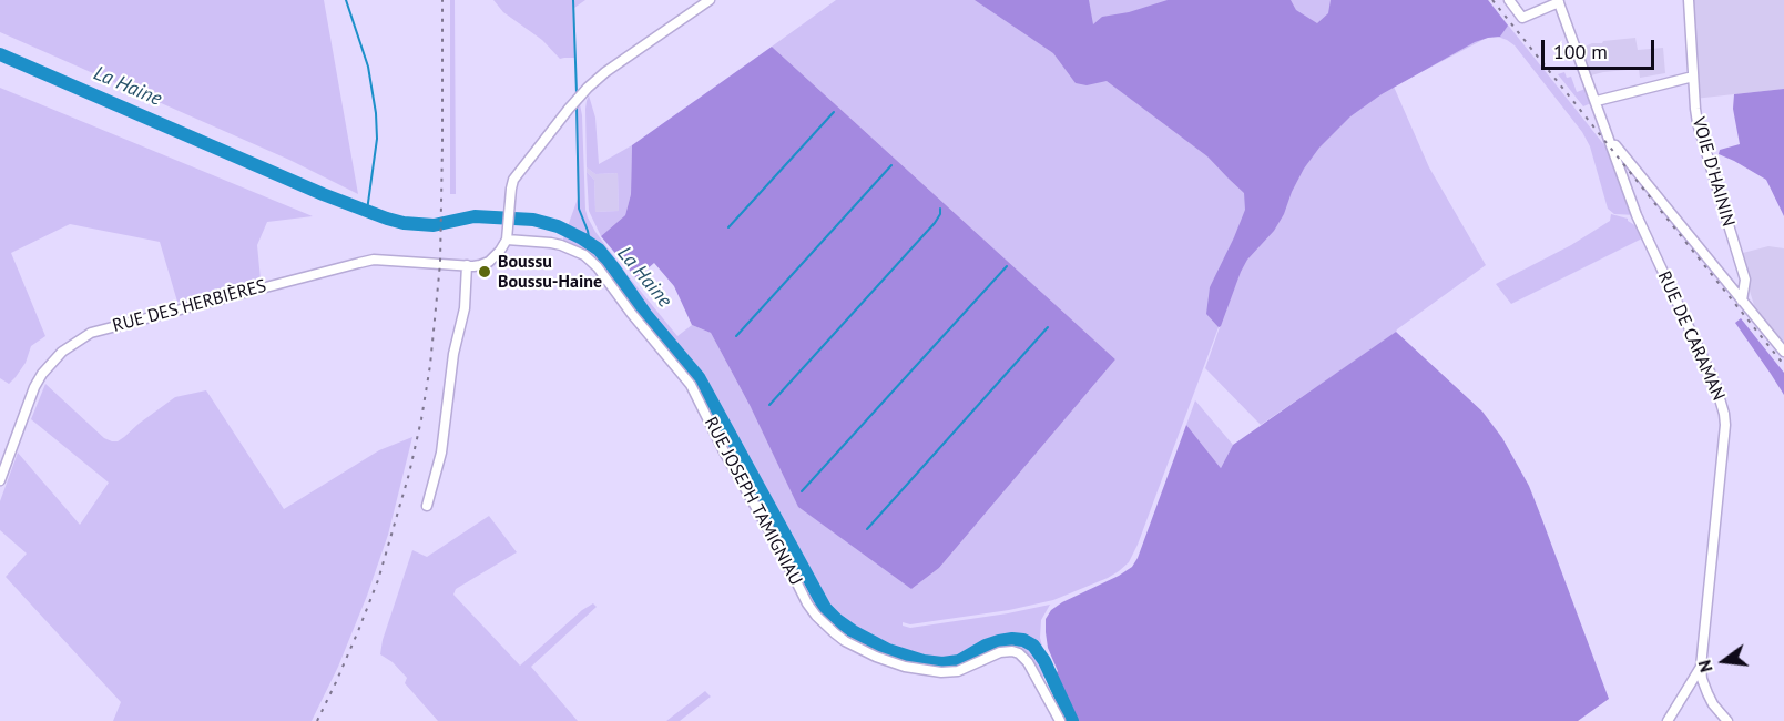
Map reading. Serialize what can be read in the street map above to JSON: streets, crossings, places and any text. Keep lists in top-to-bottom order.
{
  "streets": {
    "street": [
      "VOIE D'HAININ",
      "RUE DES HERBIÈRES",
      "RUE DE CARAMAN",
      "RUE JOSEPH TAMIGNIAU"
    ]
  },
  "crossings": [
    ["VOIE D'HAININ", "RUE DE CARAMAN"]
  ],
  "water": ["La Haine"],
  "places": ["Boussu Boussu-Haine"],
  "scale_bar": "100 m",
  "north": "left"
}
